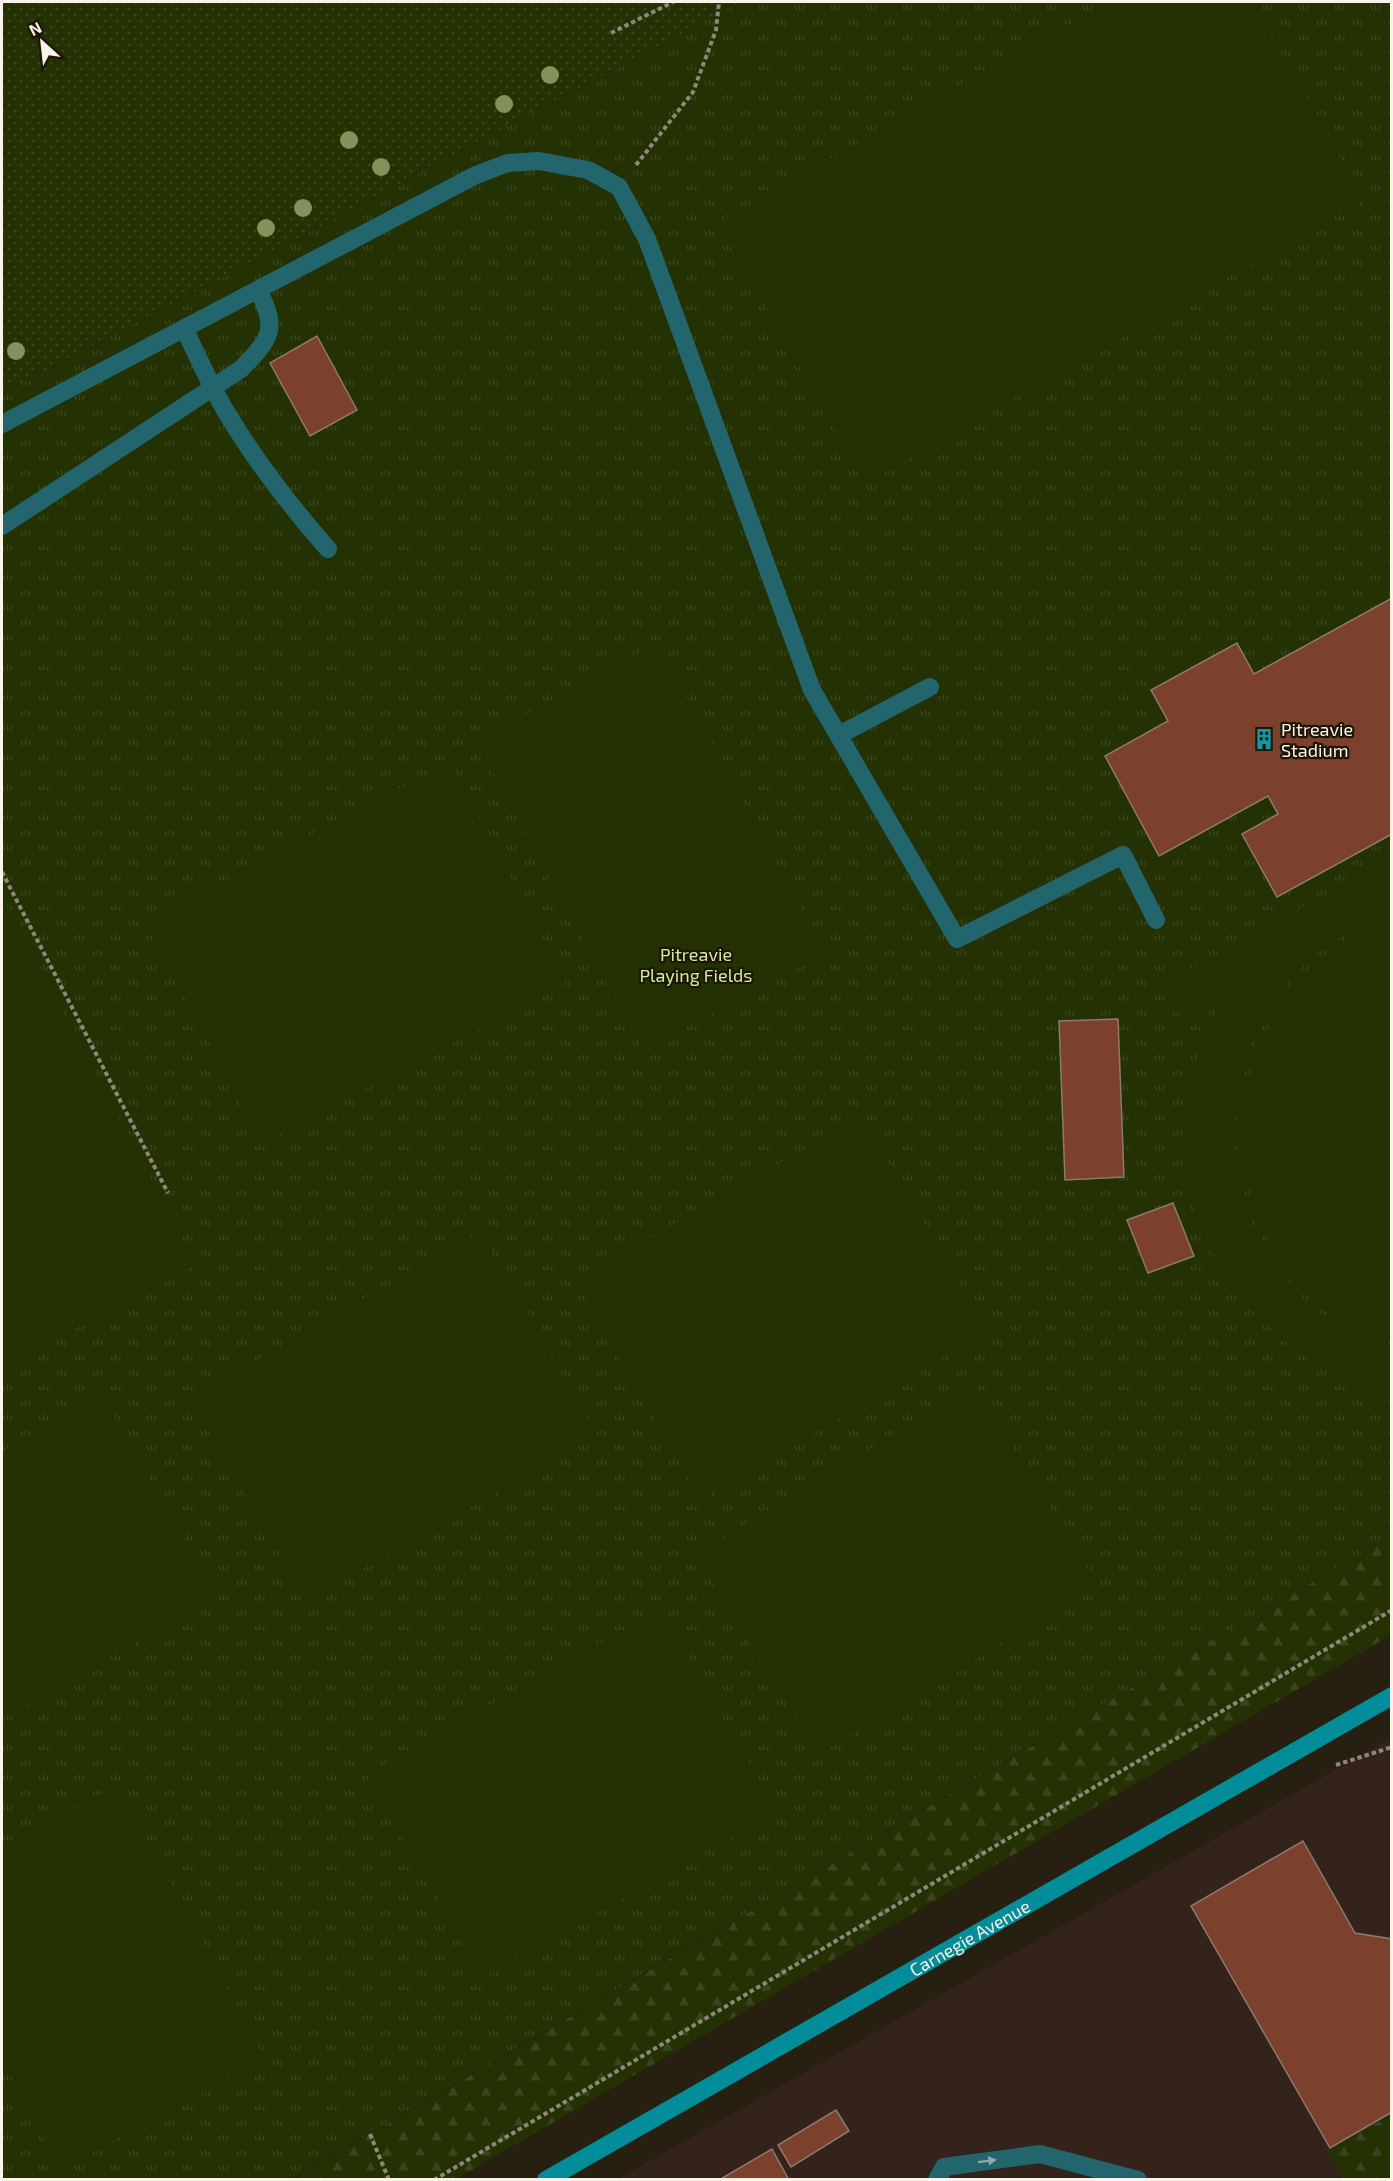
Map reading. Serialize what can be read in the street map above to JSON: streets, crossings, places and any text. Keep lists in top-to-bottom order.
{
  "streets": {
    "street": ["Carnegie Avenue"]
  },
  "parks": ["Pitreavie Playing Fields"],
  "places": {
    "building": ["Pitreavie Stadium"]
  },
  "north": "top left"
}
